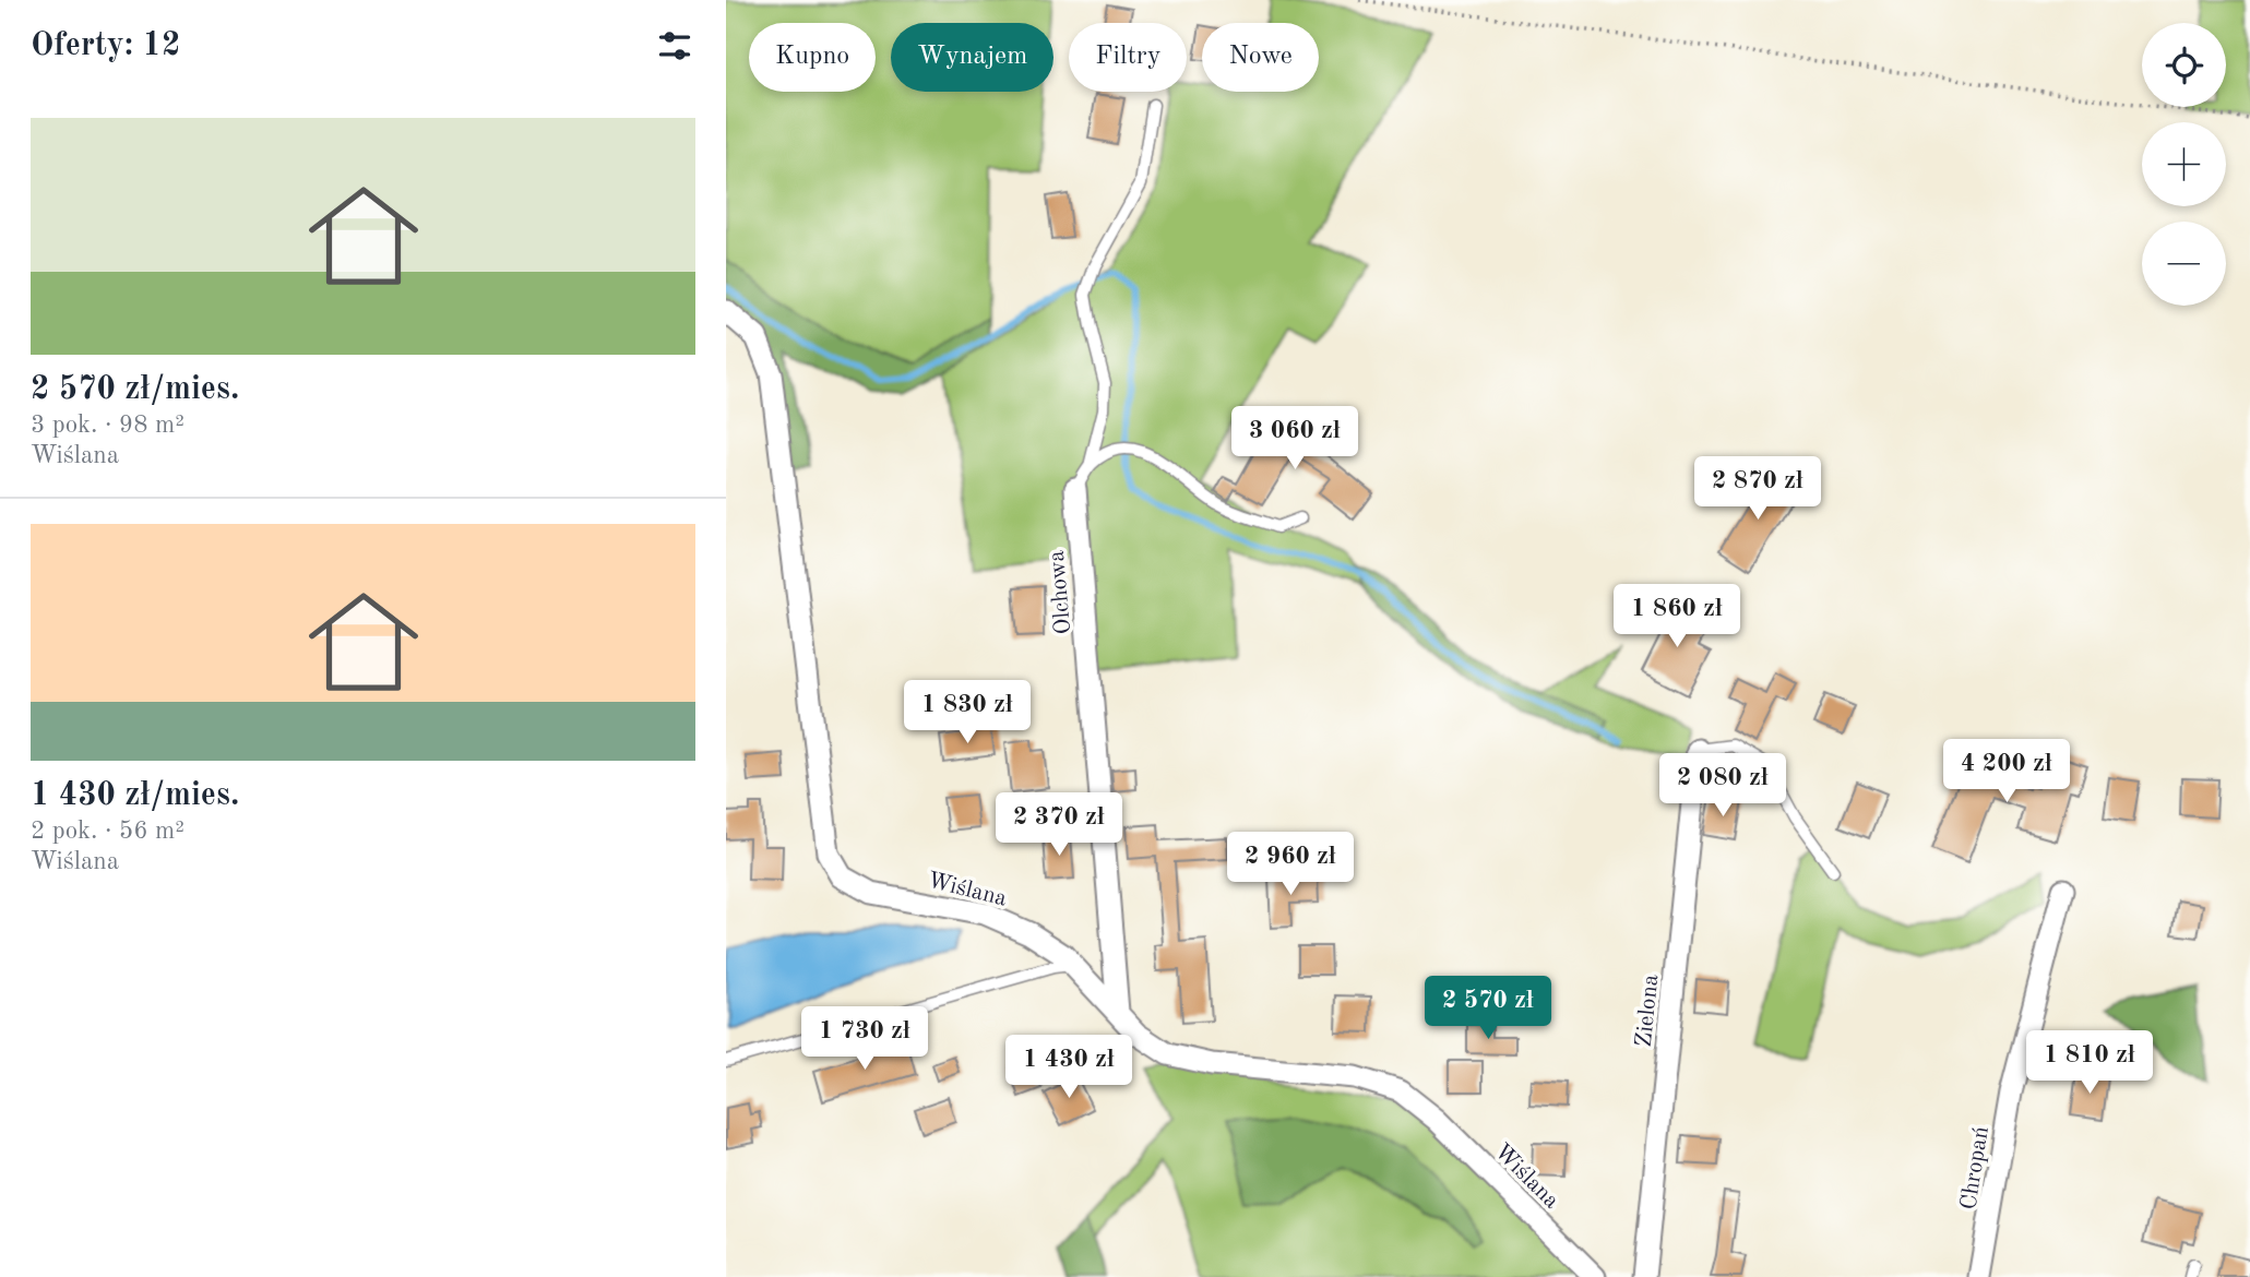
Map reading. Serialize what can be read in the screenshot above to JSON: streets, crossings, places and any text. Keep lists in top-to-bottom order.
{
  "streets": {
    "street": [
      "Olchowa",
      "Wiślana",
      "Zielona",
      "Chropań"
    ]
  },
  "crossings": [
    ["Olchowa", "Wiślana"]
  ],
  "page": {
    "heading": "Oferty: 12",
    "map_buttons": ["+", "−"],
    "chip": [
      "Kupno",
      "Wynajem",
      "Filtry",
      "Nowe"
    ],
    "list": [
      {
        "name": "2 570 zł/mies.",
        "note": "3 pok. · 98 m² · Wiślana"
      },
      {
        "name": "1 430 zł/mies.",
        "note": "2 pok. · 56 m² · Wiślana"
      }
    ],
    "price": [
      "3 060 zł",
      "2 870 zł",
      "1 860 zł",
      "1 830 zł",
      "4 200 zł",
      "2 080 zł",
      "2 370 zł",
      "2 960 zł",
      "2 570 zł",
      "1 730 zł",
      "1 810 zł",
      "1 430 zł"
    ]
  }
}
